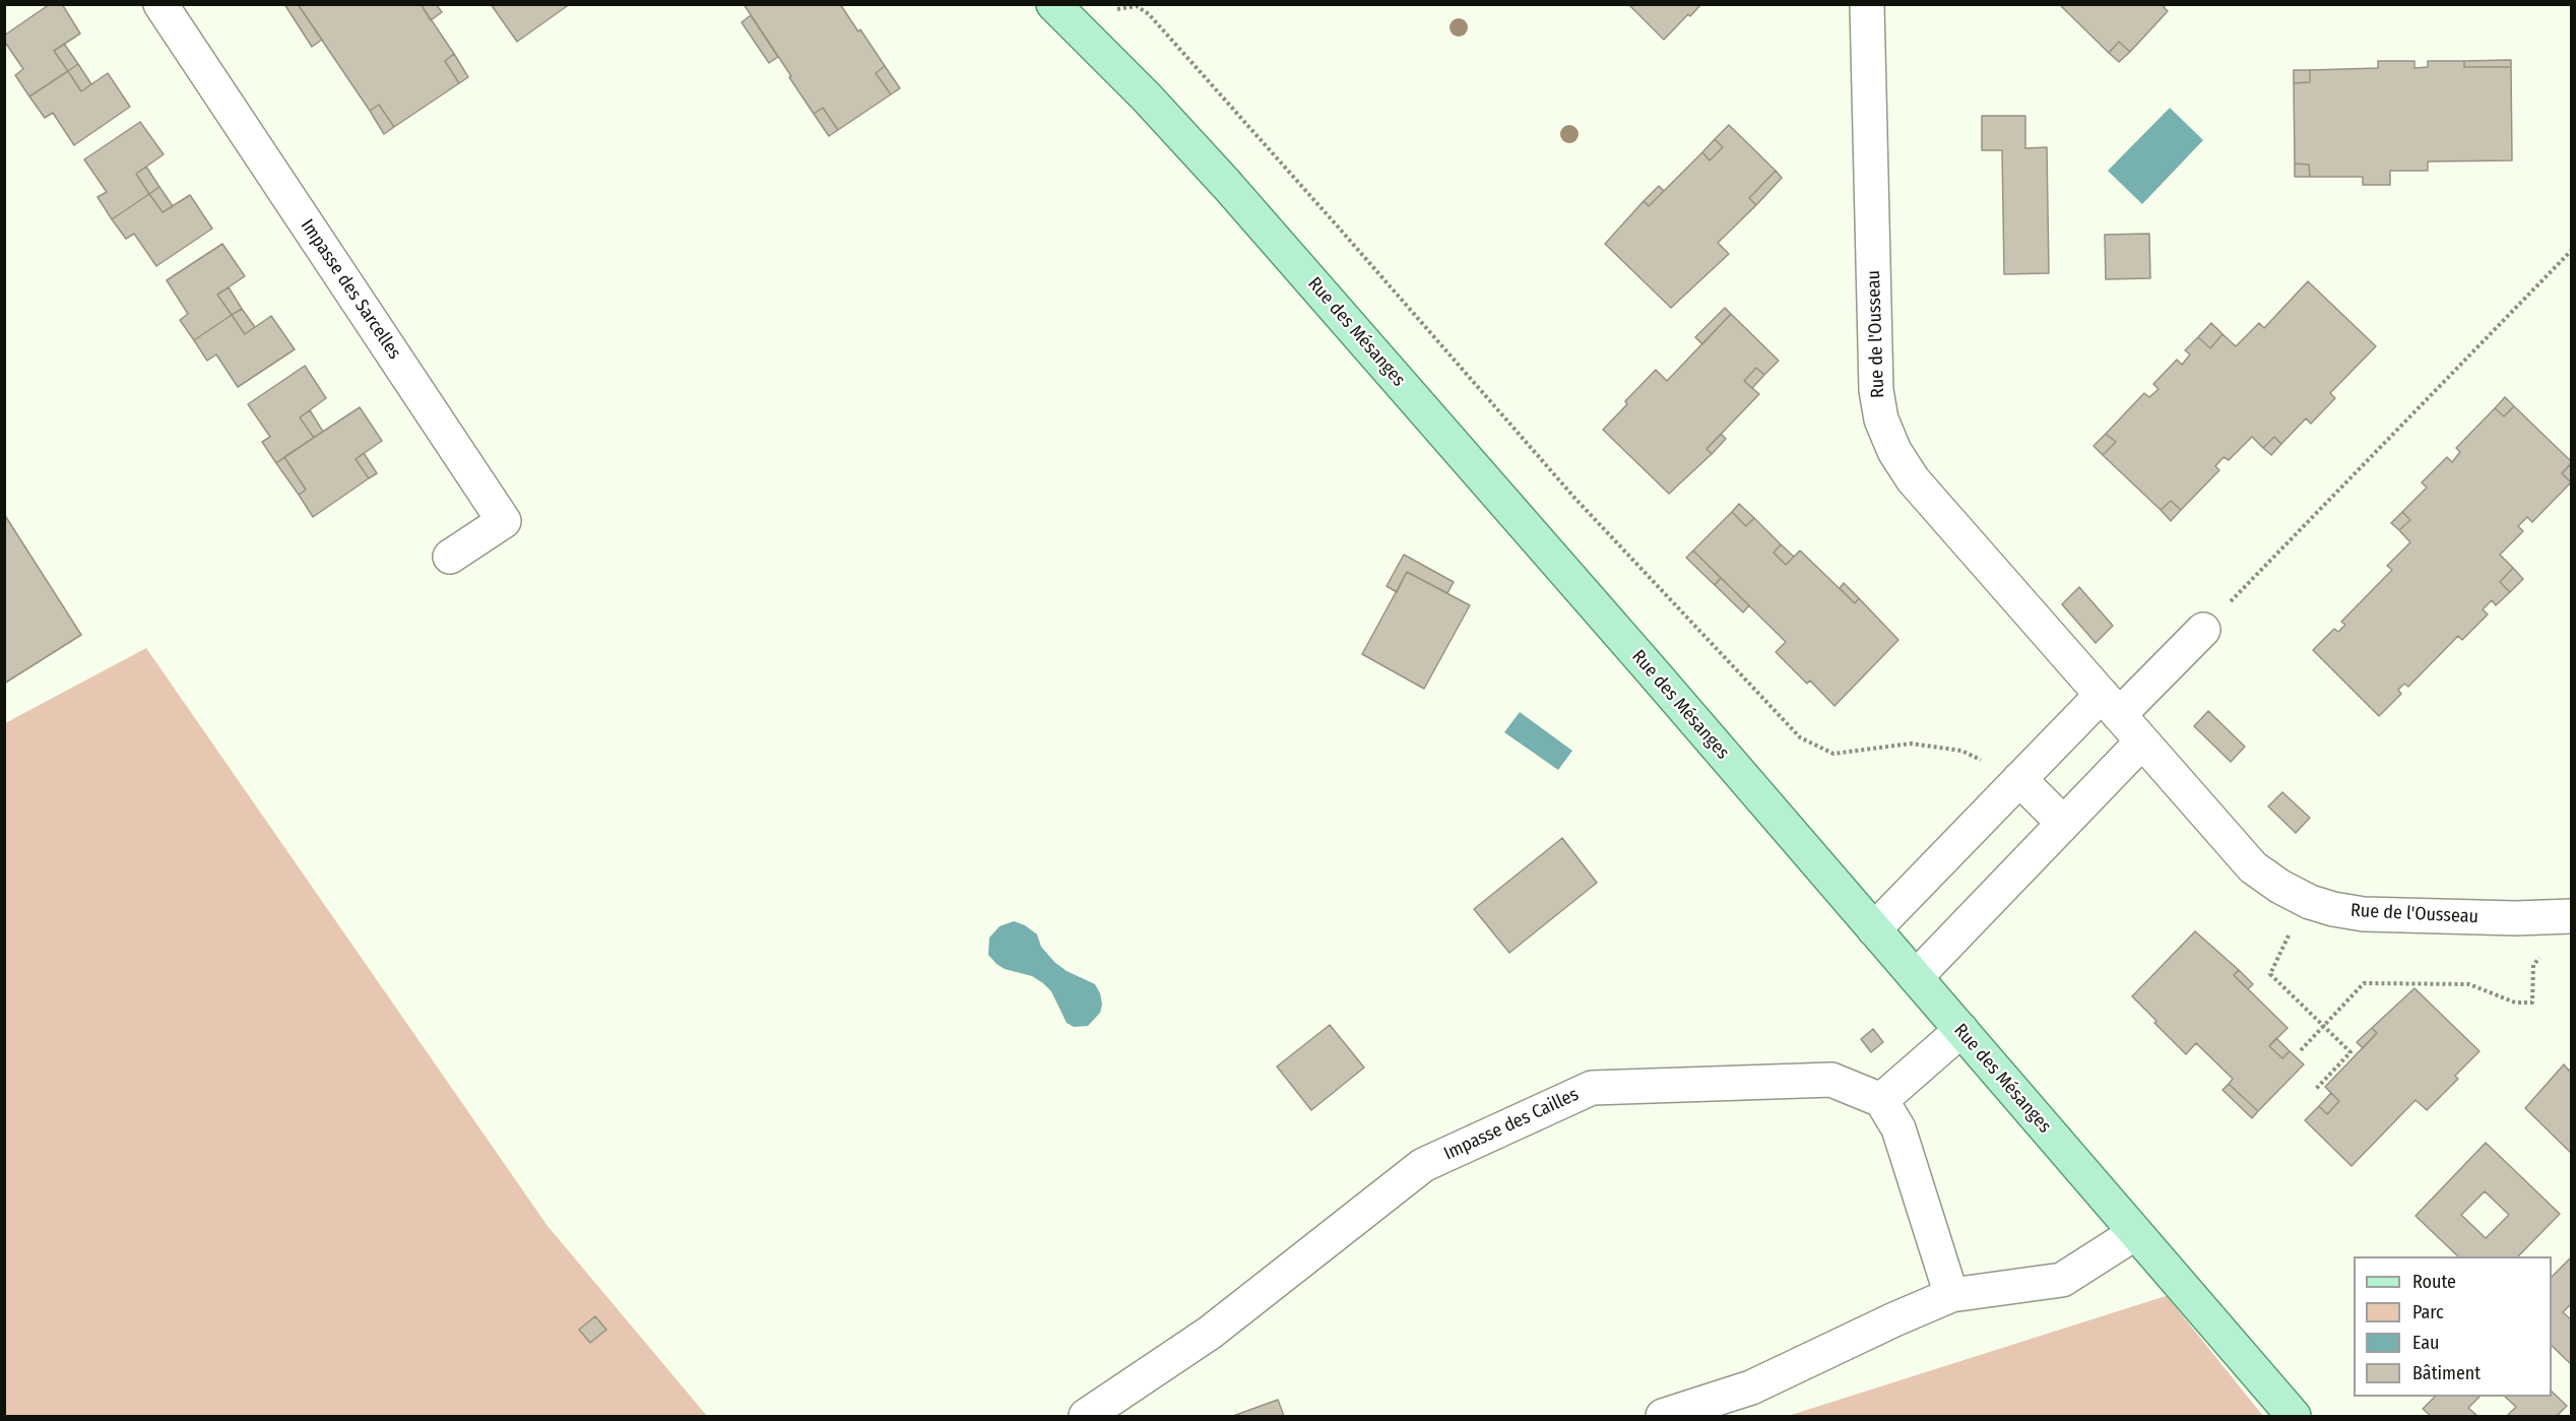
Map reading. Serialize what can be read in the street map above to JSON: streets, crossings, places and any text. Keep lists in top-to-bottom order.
{
  "streets": {
    "main road": ["Rue des Mésanges"],
    "street": ["Impasse des Sarcelles", "Rue de l'Ousseau", "Impasse des Cailles"]
  },
  "legend": [
    "Route",
    "Parc",
    "Eau",
    "Bâtiment"
  ]
}
